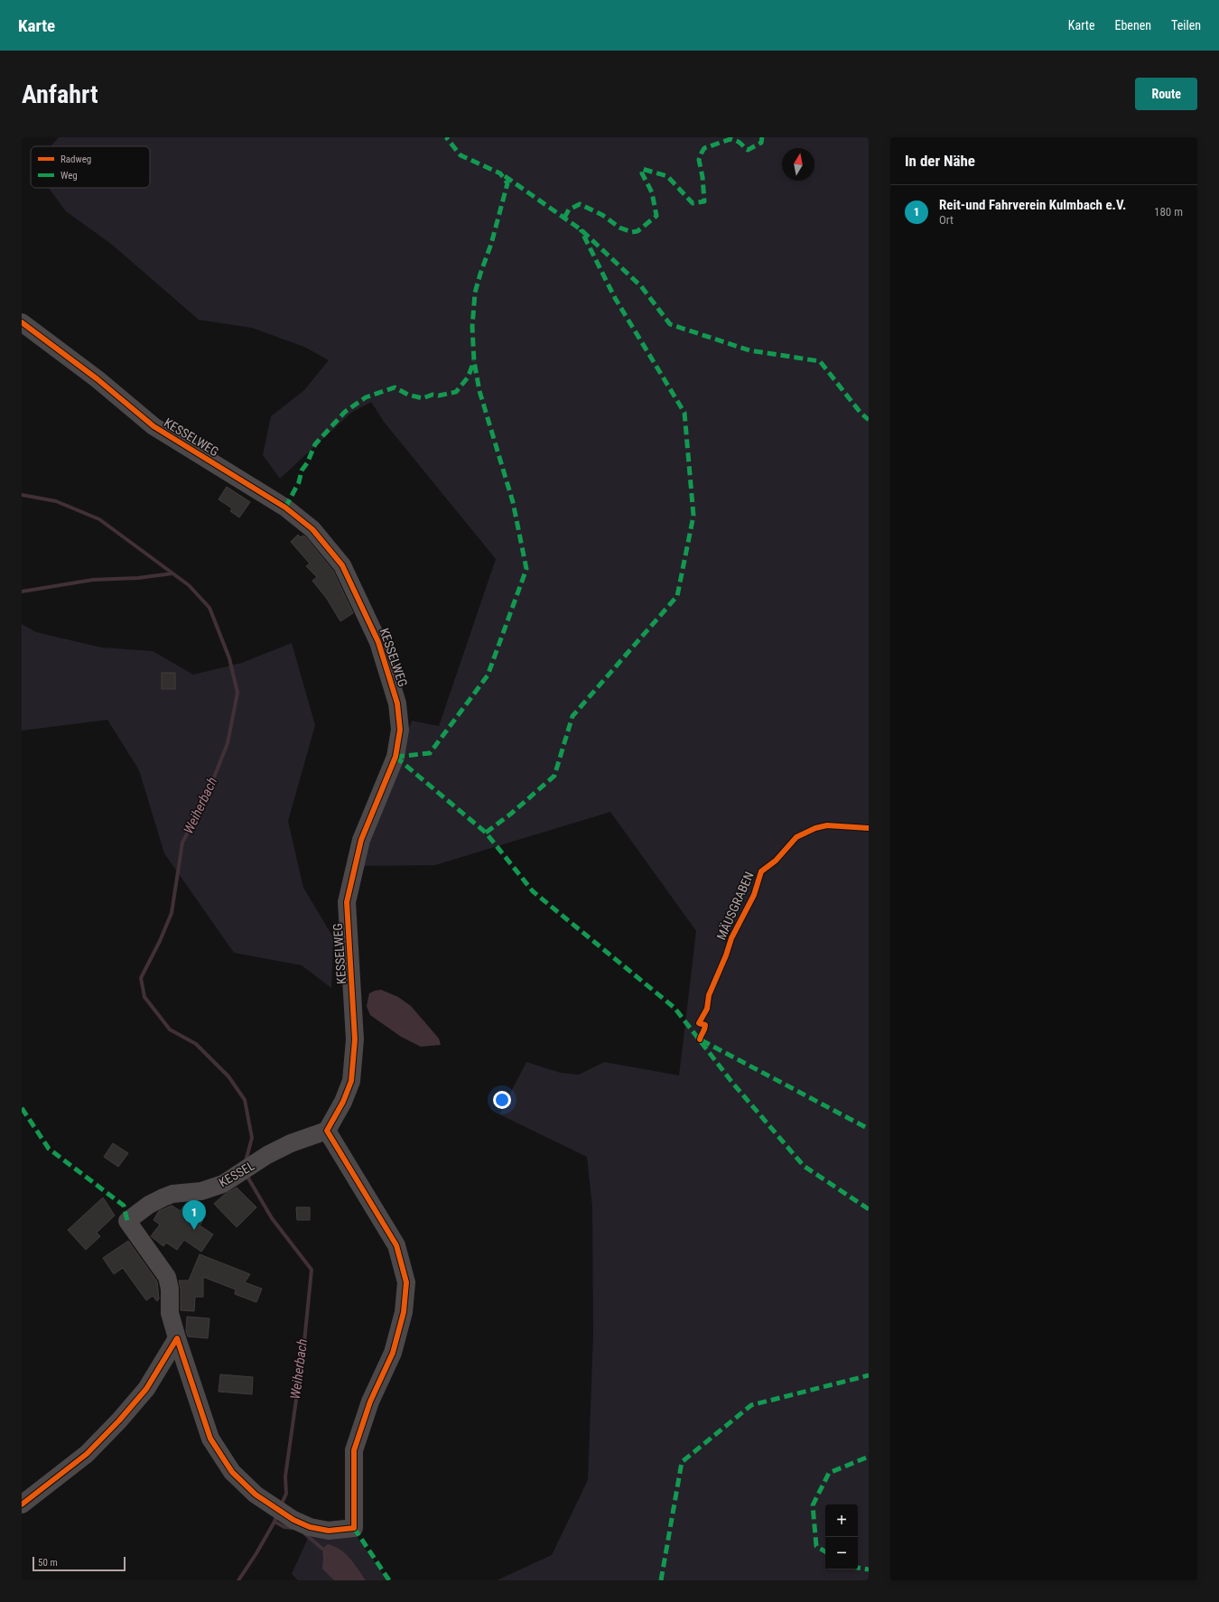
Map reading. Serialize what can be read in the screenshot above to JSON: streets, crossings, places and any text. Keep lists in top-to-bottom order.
{
  "streets": {
    "street": ["KESSELWEG", "KESSEL"],
    "cycle path": ["MÄUSGRABEN"]
  },
  "crossings": [
    ["KESSELWEG", "KESSEL"]
  ],
  "water": ["Weiherbach"],
  "legend": ["Radweg", "Weg"],
  "scale_bar": "50 m",
  "north": "top",
  "page": {
    "header": "Karte",
    "nav": ["Karte", "Ebenen", "Teilen"],
    "buttons": "Route",
    "title": "Anfahrt",
    "heading": "In der Nähe",
    "list": [
      {
        "mark": "1",
        "name": "Reit-und Fahrverein Kulmbach e.V.",
        "note": "Ort",
        "value": "180 m"
      }
    ],
    "pins": "1",
    "map_buttons": ["+", "−"],
    "scale": "50 m"
  }
}
